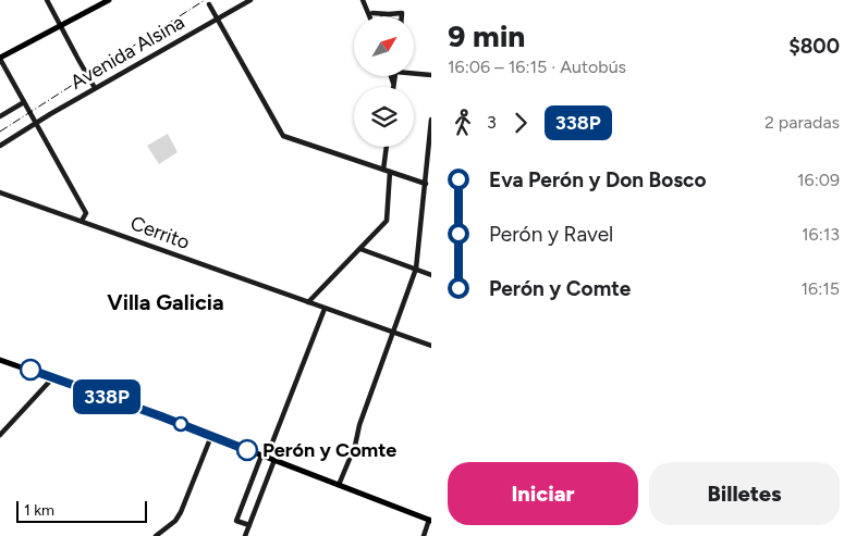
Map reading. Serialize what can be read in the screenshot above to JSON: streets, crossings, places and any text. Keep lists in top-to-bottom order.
{
  "streets": {
    "street": ["Avenida Alsina", "Cerrito"]
  },
  "districts": ["Villa Galicia"],
  "places": ["Perón y Comte"],
  "lines": ["bus line 338P"],
  "scale_bar": "1 km",
  "north": "top right",
  "page": {
    "on_map": "338P",
    "heading": ["9 min", "16:06 – 16:15 · Autobús", "$800"],
    "legs": ["3", "338P", "2 paradas"],
    "list": [
      {
        "name": "Eva Perón y Don Bosco",
        "value": "16:09"
      },
      {
        "name": "Perón y Ravel",
        "value": "16:13"
      },
      {
        "name": "Perón y Comte",
        "value": "16:15"
      }
    ],
    "buttons": ["Iniciar", "Billetes"],
    "scale": "1 km"
  }
}
